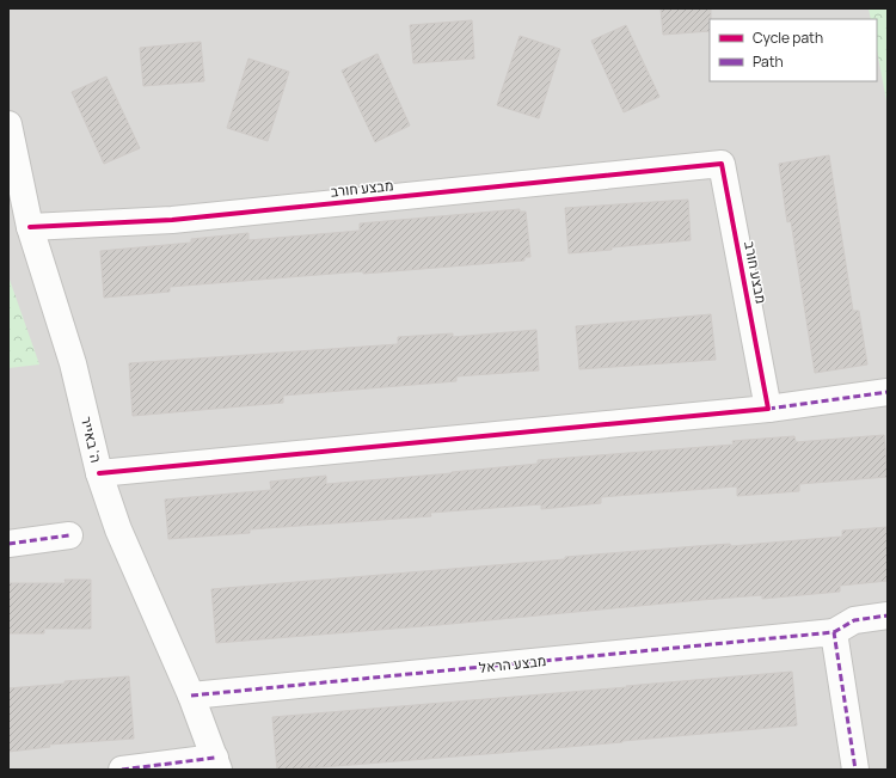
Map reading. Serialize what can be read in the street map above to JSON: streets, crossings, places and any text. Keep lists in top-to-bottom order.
{
  "streets": {
    "street": ["מבצע חורב", "ה' באייר", "מבצע הראל"]
  },
  "crossings": [
    ["מבצע חורב", "ה' באייר"],
    ["ה' באייר", "מבצע הראל"]
  ],
  "legend": ["Cycle path", "Path"]
}
